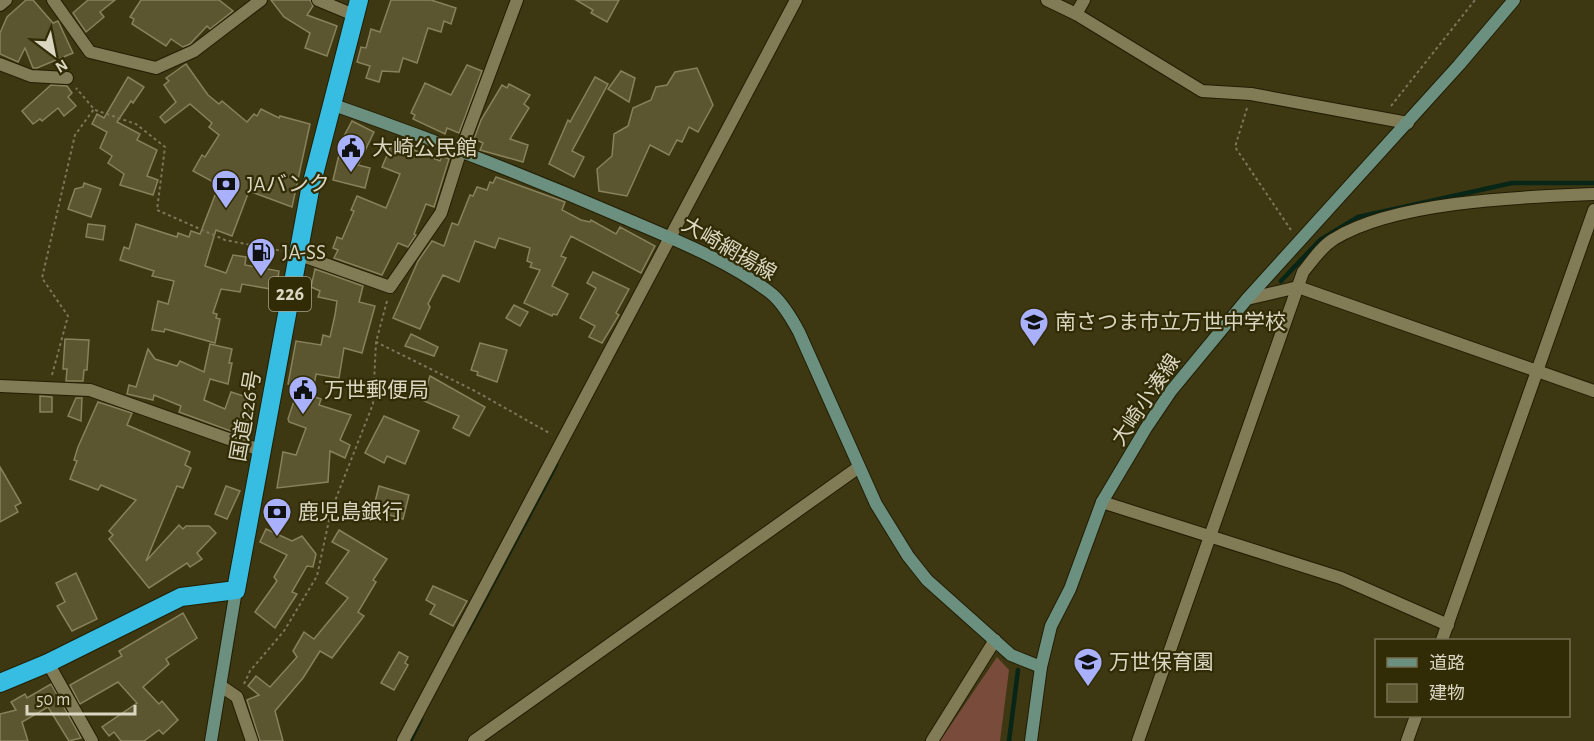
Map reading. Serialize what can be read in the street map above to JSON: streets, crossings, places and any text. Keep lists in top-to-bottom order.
{
  "streets": {
    "highway": ["226", "国道226号"],
    "street": ["大崎網揚線", "大崎小湊線"]
  },
  "crossings": [
    ["大崎網揚線", "大崎小湊線"],
    ["大崎網揚線", "国道226号"]
  ],
  "places": {
    "public building": ["大崎公民館", "万世郵便局"],
    "bank": ["JAバンク", "鹿児島銀行"],
    "fuel station": ["JA-SS"],
    "school or university": ["南さつま市立万世中学校", "万世保育園"]
  },
  "legend": ["道路", "建物"],
  "scale_bar": "50 m",
  "north": "bottom right"
}
